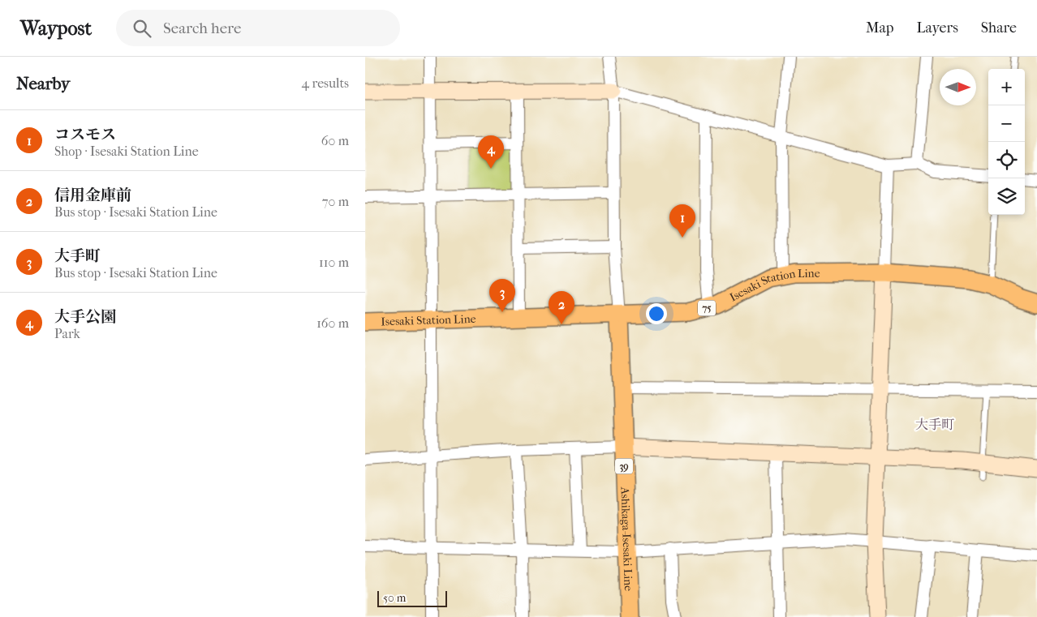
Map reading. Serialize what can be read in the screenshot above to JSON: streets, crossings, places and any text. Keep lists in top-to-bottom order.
{
  "streets": {
    "main road": [
      "Isesaki Station Line",
      "75",
      "39",
      "Ashikaga-Isesaki Line"
    ]
  },
  "crossings": [
    ["Isesaki Station Line", "Ashikaga-Isesaki Line"]
  ],
  "districts": ["大手町"],
  "scale_bar": "50 m",
  "north": "right",
  "page": {
    "header": "Waypost",
    "search": "Search here",
    "nav": ["Map", "Layers", "Share"],
    "heading": ["Nearby", "4 results"],
    "map_buttons": ["+", "−"],
    "list": [
      {
        "mark": "1",
        "name": "コスモス",
        "note": "Shop · Isesaki Station Line",
        "value": "60 m"
      },
      {
        "mark": "2",
        "name": "信用金庫前",
        "note": "Bus stop · Isesaki Station Line",
        "value": "70 m"
      },
      {
        "mark": "3",
        "name": "大手町",
        "note": "Bus stop · Isesaki Station Line",
        "value": "110 m"
      },
      {
        "mark": "4",
        "name": "大手公園",
        "note": "Park",
        "value": "160 m"
      }
    ],
    "pins": [
      "4",
      "1",
      "3",
      "2"
    ],
    "scale": "50 m"
  }
}
